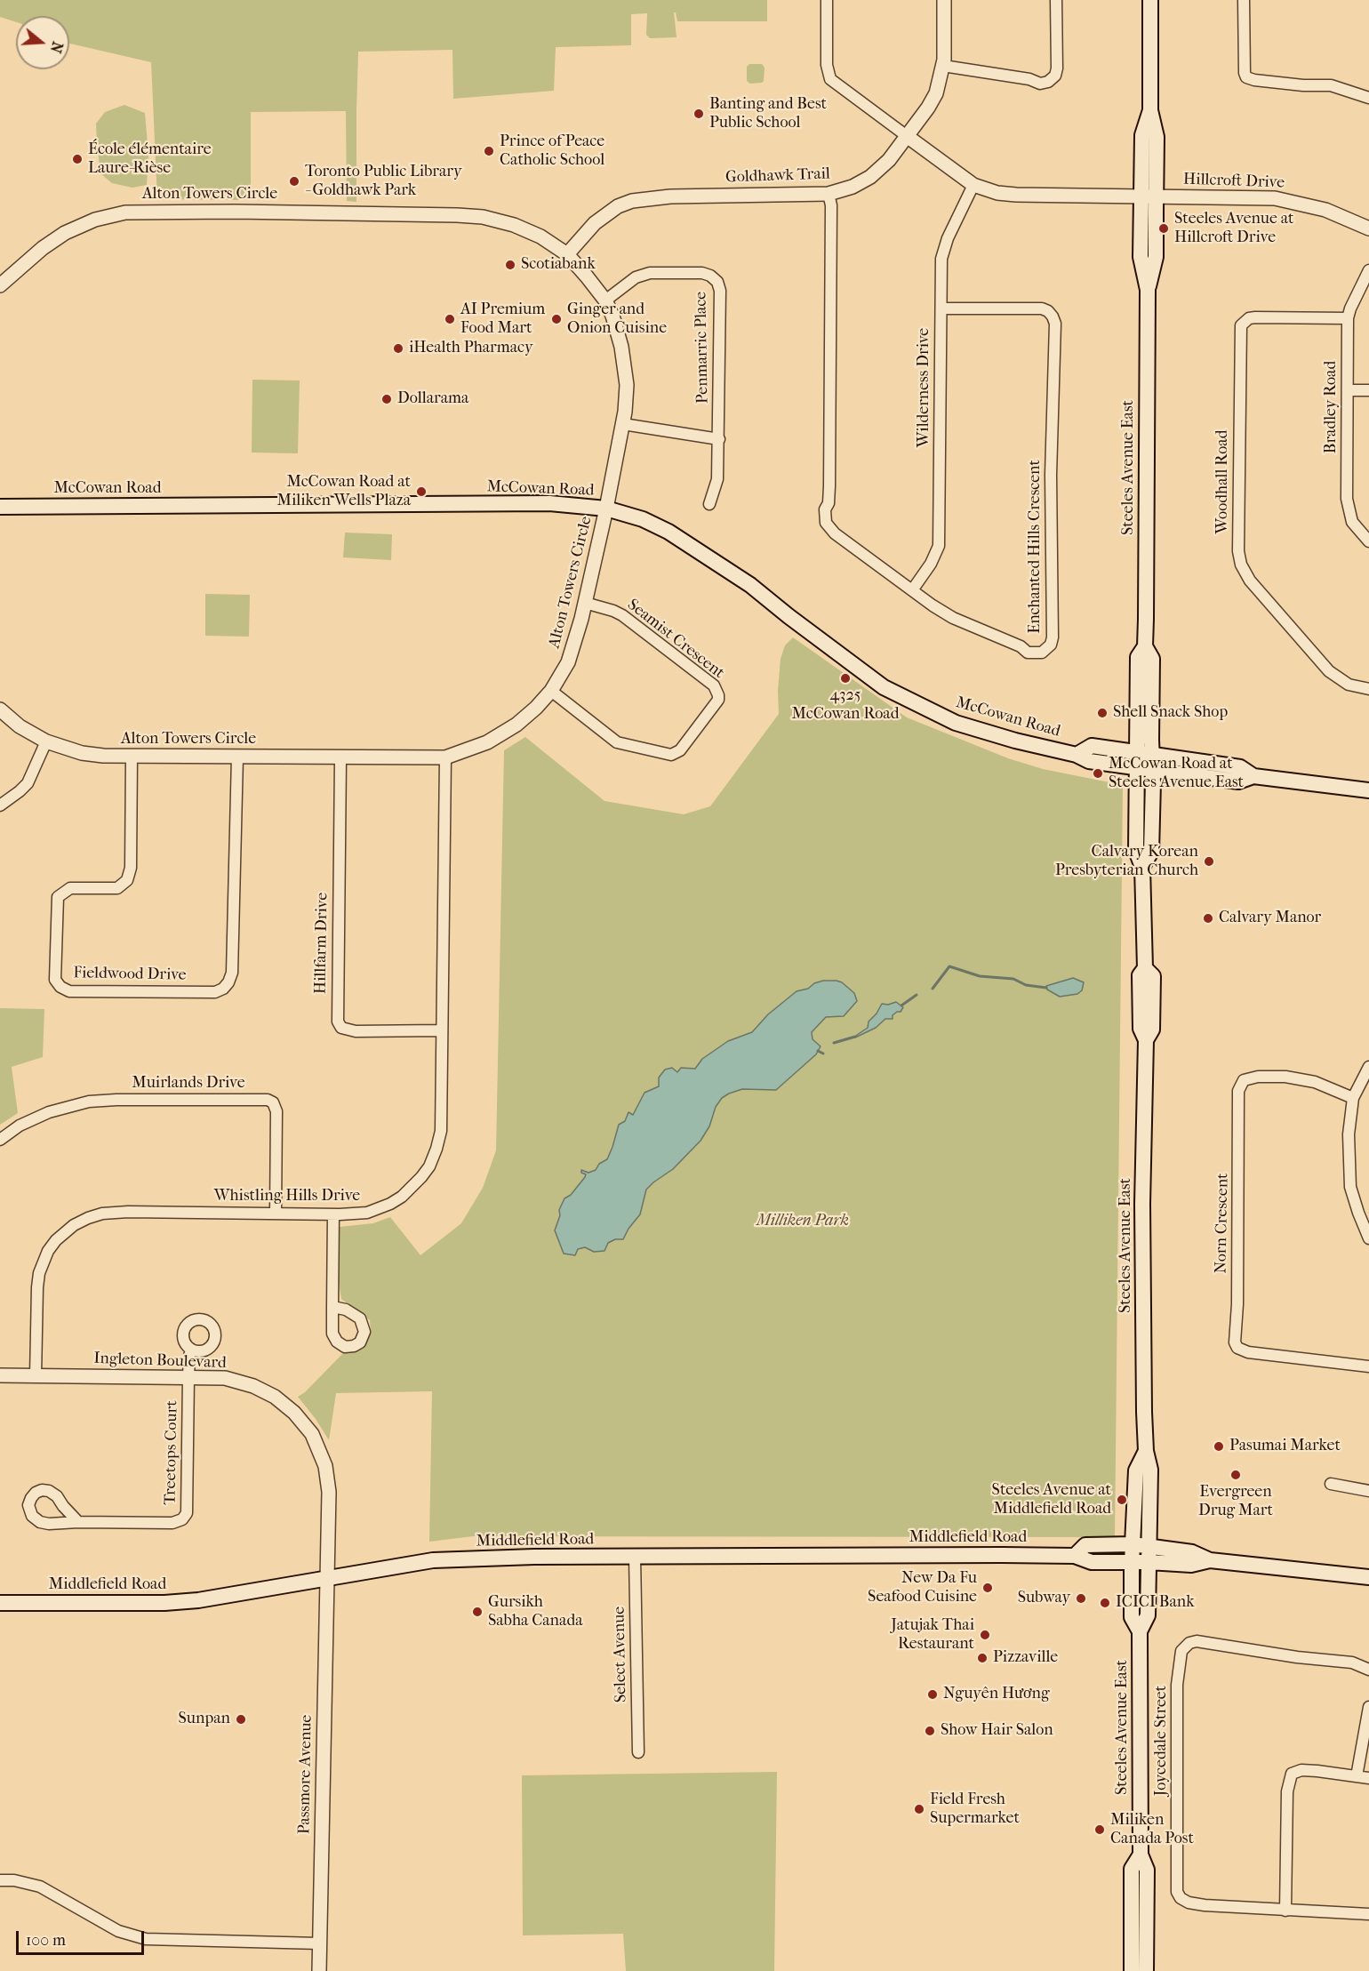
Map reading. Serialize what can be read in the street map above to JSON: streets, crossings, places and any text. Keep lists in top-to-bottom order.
{
  "streets": {
    "main road": ["Steeles Avenue East", "McCowan Road", "Middlefield Road"],
    "street": [
      "Goldhawk Trail",
      "Hillcroft Drive",
      "Alton Towers Circle",
      "Penmarric Place",
      "Wilderness Drive",
      "Bradley Road",
      "Woodhall Road",
      "Enchanted Hills Crescent",
      "Seamist Crescent",
      "Hillfarm Drive",
      "Fieldwood Drive",
      "Muirlands Drive",
      "Whistling Hills Drive",
      "Norn Crescent",
      "Ingleton Boulevard",
      "Treetops Court",
      "Select Avenue",
      "Joycedale Street",
      "Passmore Avenue"
    ]
  },
  "crossings": [
    ["Goldhawk Trail", "Hillcroft Drive"],
    ["Goldhawk Trail", "Alton Towers Circle"],
    ["Goldhawk Trail", "Enchanted Hills Crescent"],
    ["Hillcroft Drive", "Wilderness Drive"],
    ["Hillcroft Drive", "Steeles Avenue East"],
    ["Alton Towers Circle", "Penmarric Place"],
    ["Alton Towers Circle", "McCowan Road"],
    ["Alton Towers Circle", "Seamist Crescent"],
    ["Alton Towers Circle", "Hillfarm Drive"],
    ["Alton Towers Circle", "Fieldwood Drive"],
    ["Alton Towers Circle", "Whistling Hills Drive"],
    ["Wilderness Drive", "Enchanted Hills Crescent"],
    ["Bradley Road", "Woodhall Road"],
    ["Steeles Avenue East", "McCowan Road"],
    ["Steeles Avenue East", "Middlefield Road"],
    ["Hillfarm Drive", "Whistling Hills Drive"],
    ["Muirlands Drive", "Whistling Hills Drive"],
    ["Whistling Hills Drive", "Ingleton Boulevard"],
    ["Ingleton Boulevard", "Treetops Court"],
    ["Ingleton Boulevard", "Middlefield Road"],
    ["Ingleton Boulevard", "Passmore Avenue"],
    ["Middlefield Road", "Select Avenue"],
    ["Middlefield Road", "Passmore Avenue"]
  ],
  "parks": ["Milliken Park"],
  "places": [
    "Banting and Best Public School",
    "Prince of Peace Catholic School",
    "École élémentaire Laure-Rièse",
    "Toronto Public Library - Goldhawk Park",
    "Steeles Avenue at Hillcroft Drive",
    "Scotiabank",
    "AI Premium Food Mart",
    "Ginger and Onion Cuisine",
    "iHealth Pharmacy",
    "Dollarama",
    "McCowan Road at Miliken Wells Plaza",
    "4325 McCowan Road",
    "Shell Snack Shop",
    "McCowan Road at Steeles Avenue East",
    "Calvary Korean Presbyterian Church",
    "Calvary Manor",
    "Pasumai Market",
    "Evergreen Drug Mart",
    "Steeles Avenue at Middlefield Road",
    "New Da Fu Seafood Cuisine",
    "Subway",
    "ICICI Bank",
    "Gursikh Sabha Canada",
    "Jatujak Thai Restaurant",
    "Pizzaville",
    "Nguyên Hương",
    "Sunpan",
    "Show Hair Salon",
    "Field Fresh Supermarket",
    "Miliken Canada Post"
  ],
  "scale_bar": "100 m",
  "north": "right"
}
